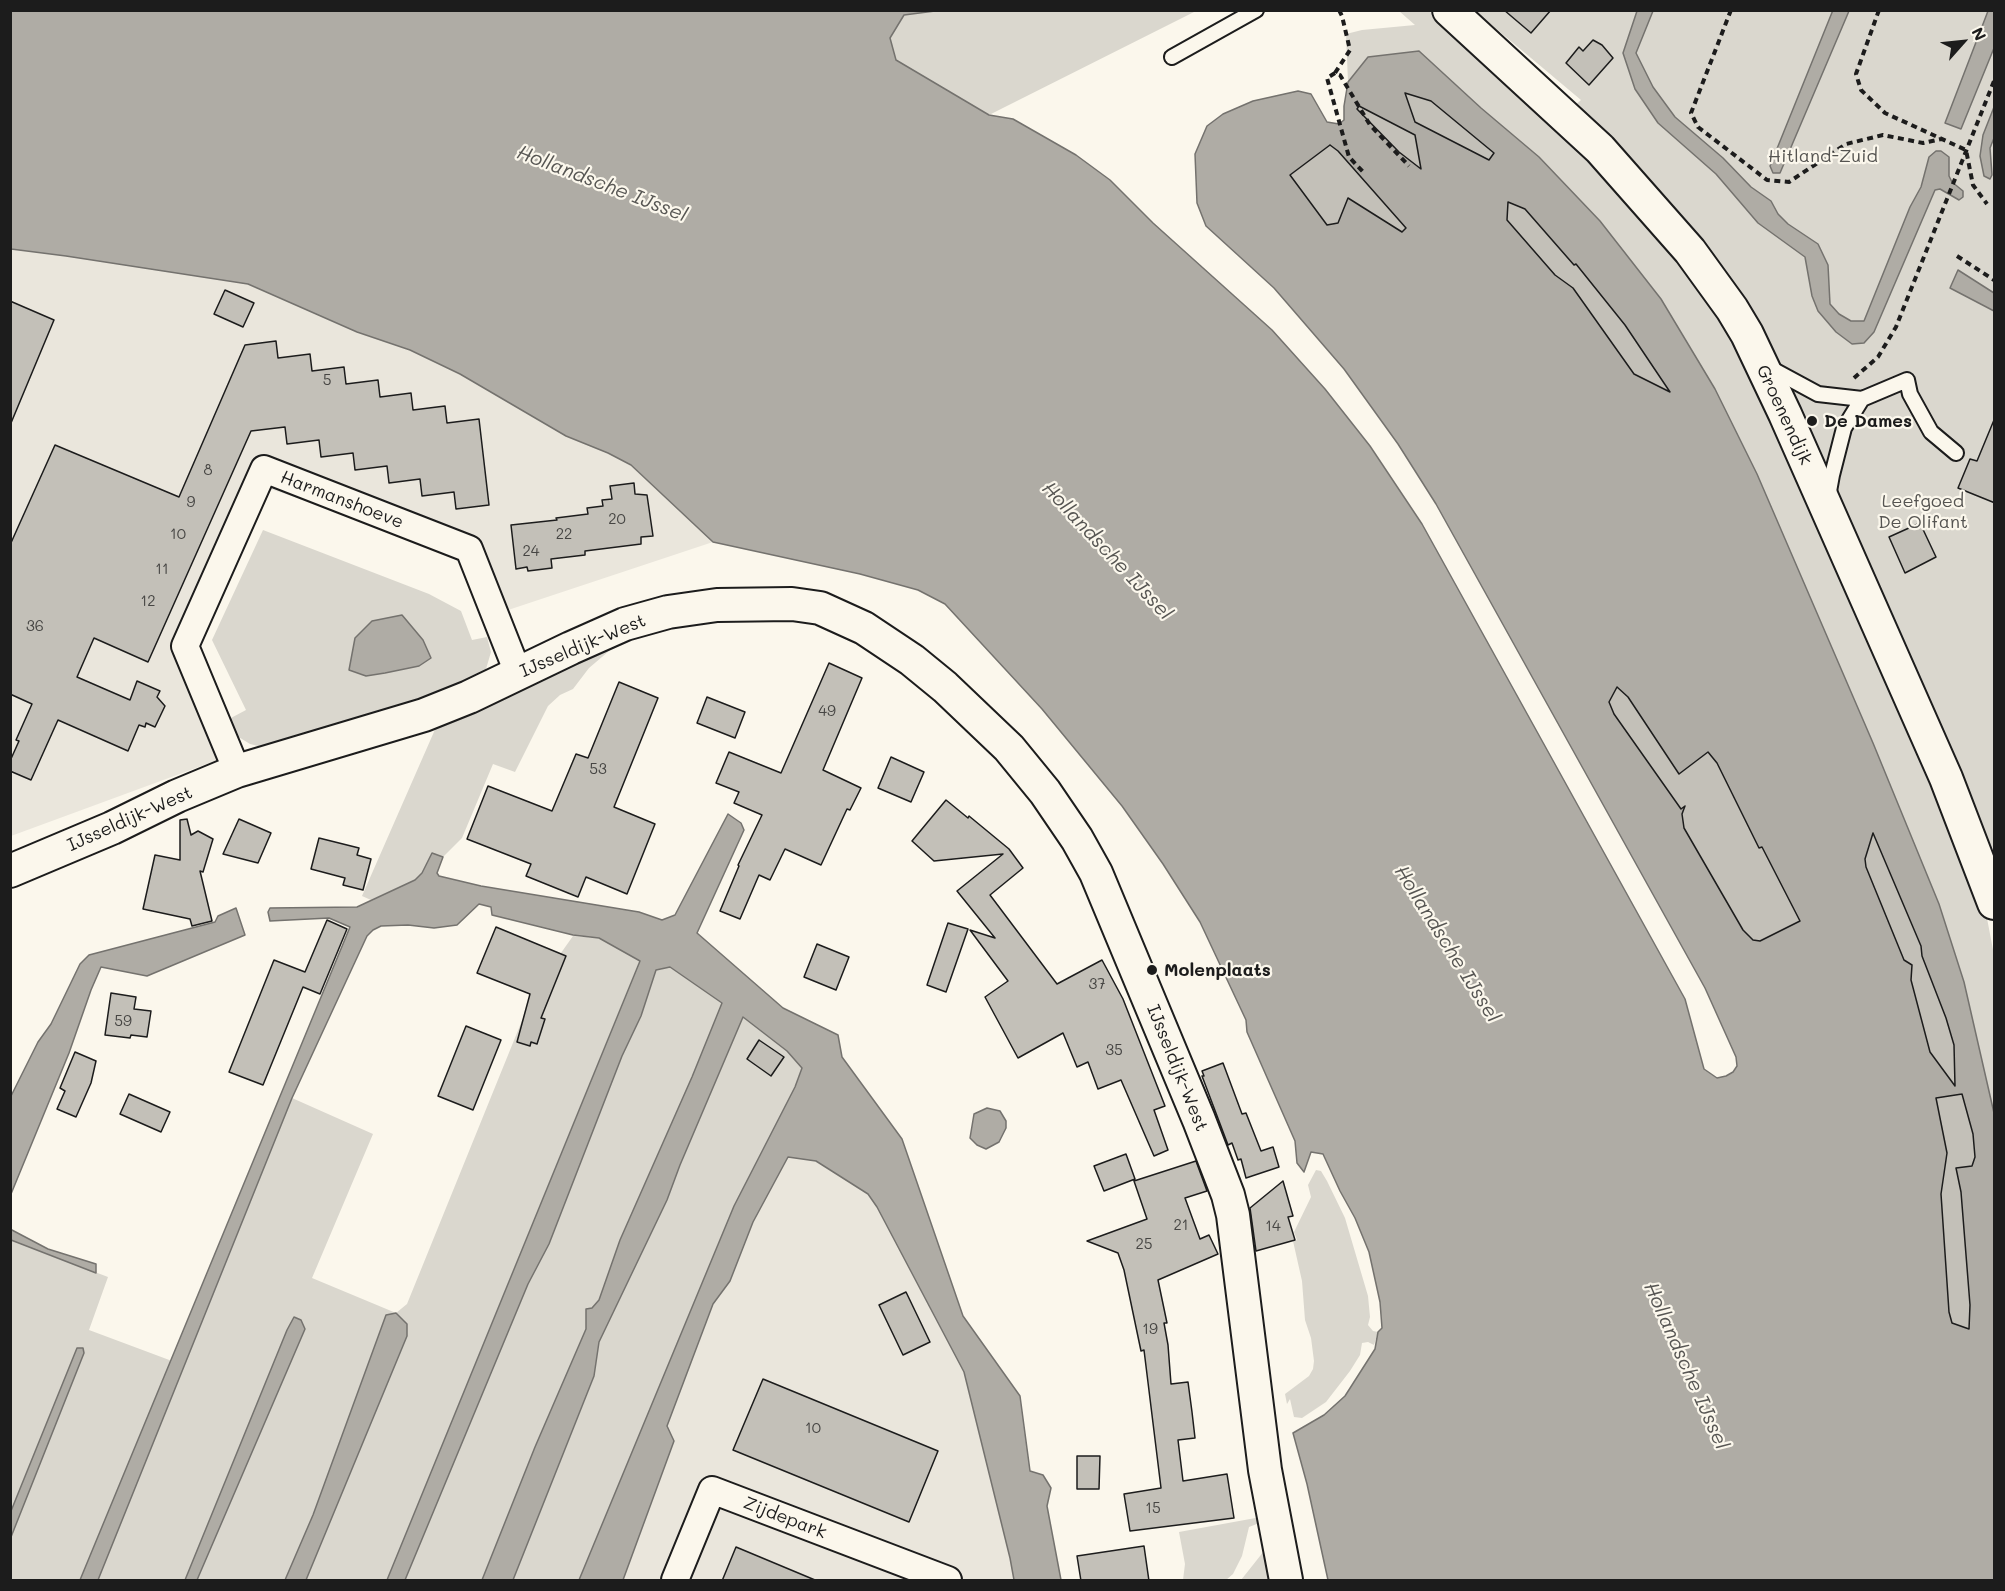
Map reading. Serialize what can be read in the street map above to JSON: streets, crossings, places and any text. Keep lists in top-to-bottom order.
{
  "streets": {
    "street": [
      "Groenendijk",
      "Harmanshoeve",
      "IJsseldijk-West",
      "Zijdepark"
    ]
  },
  "crossings": [
    ["Harmanshoeve", "IJsseldijk-West"]
  ],
  "water": ["Hollandsche IJssel"],
  "parks": ["Hitland-Zuid", "Leefgoed De Olifant"],
  "places": ["De Dames", "Molenplaats"],
  "house_numbers": [
    "5",
    "8",
    "9",
    "20",
    "10",
    "22",
    "24",
    "11",
    "12",
    "36",
    "49",
    "53",
    "37",
    "59",
    "35",
    "21",
    "14",
    "25",
    "19",
    "10",
    "15"
  ],
  "north": "top right"
}
